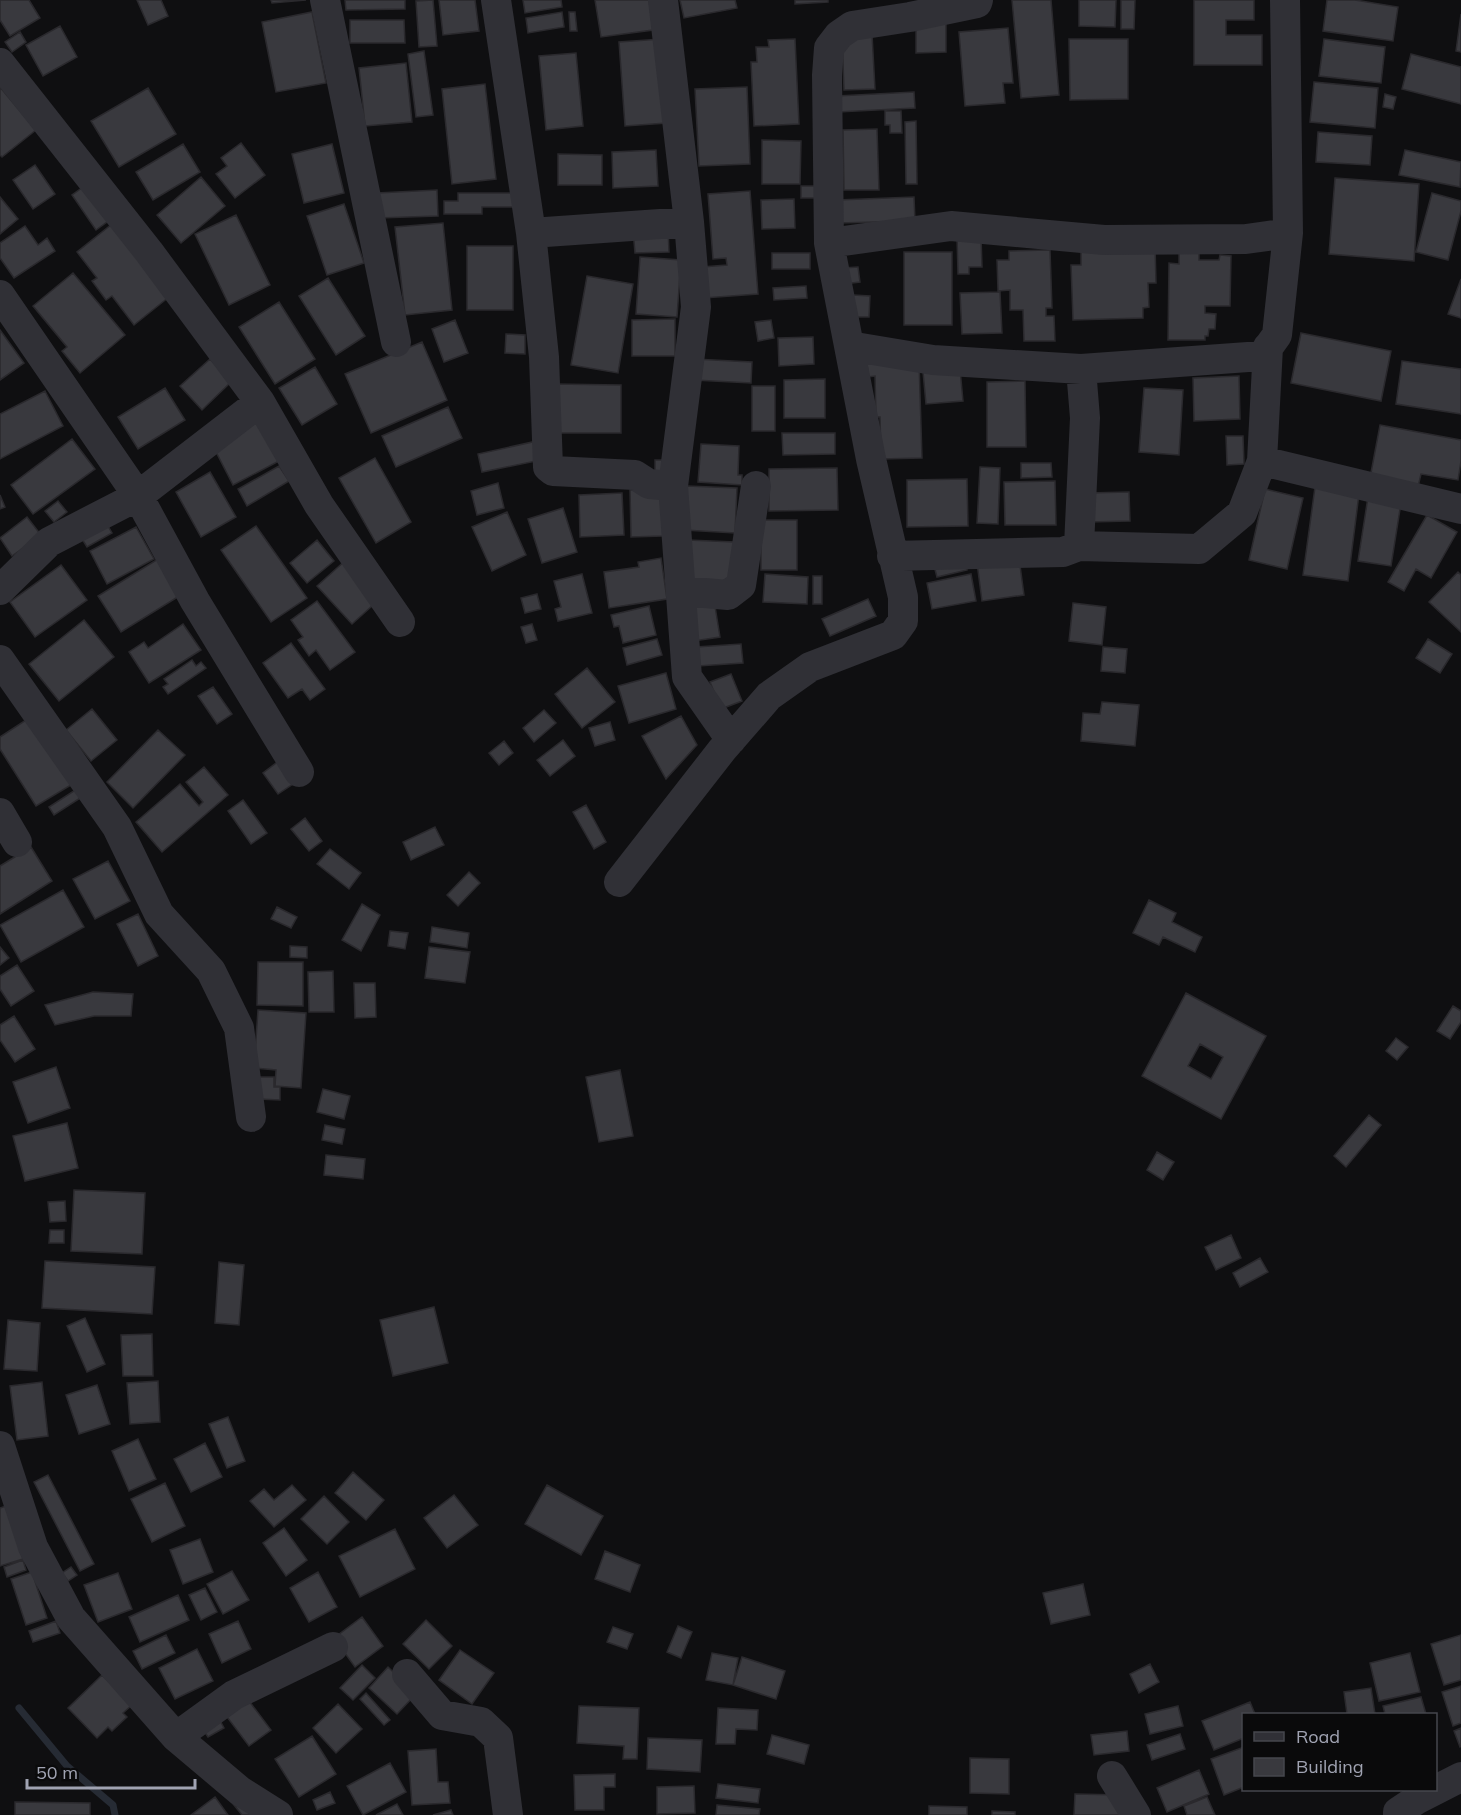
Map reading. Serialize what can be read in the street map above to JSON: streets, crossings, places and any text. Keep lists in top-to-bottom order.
{
  "legend": ["Road", "Building"],
  "scale_bar": "50 m"
}
